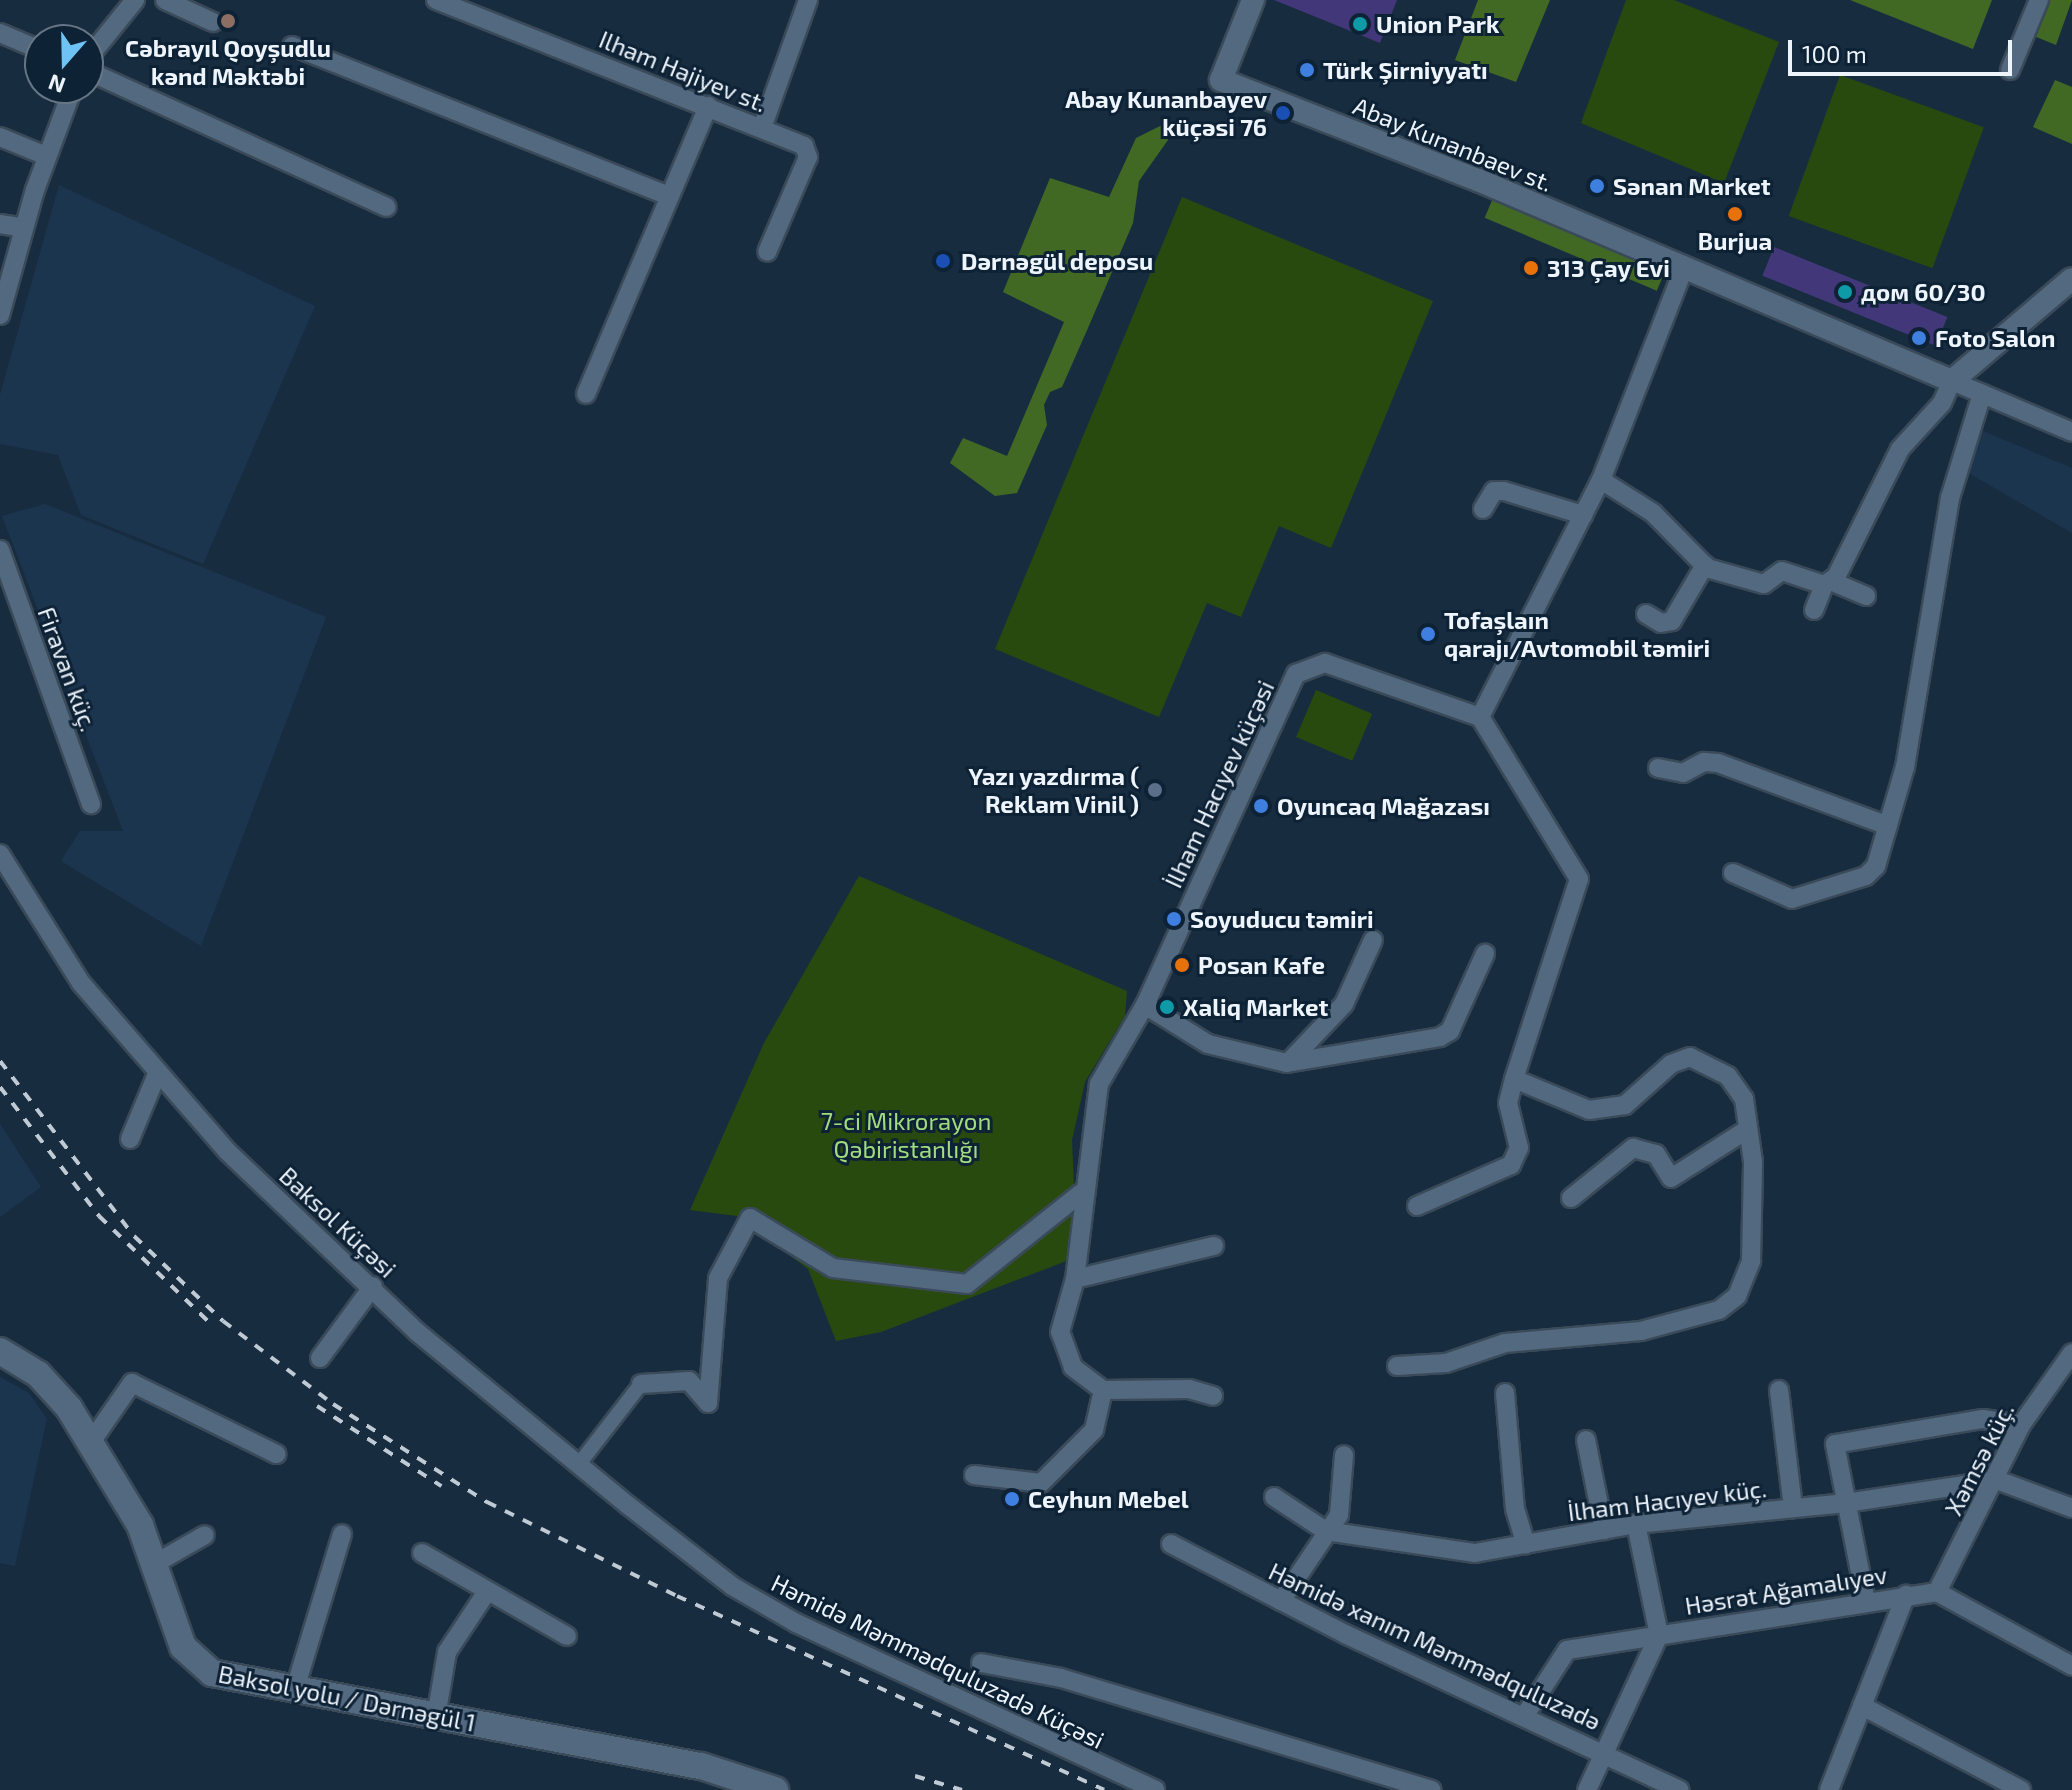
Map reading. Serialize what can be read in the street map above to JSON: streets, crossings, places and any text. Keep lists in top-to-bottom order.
{
  "streets": {
    "main road": ["Baksol yolu / Dərnəgül 1"],
    "street": [
      "Ilham Hajiyev st.",
      "Abay Kunanbaev st.",
      "Firavan küç.",
      "İlham Hacıyev küçəsi",
      "Baksol Küçəsi",
      "Xəmsə küç.",
      "İlham Hacıyev küç.",
      "Həsrət Ağamalıyev",
      "Həmidə xanım Məmmədquluzadə",
      "Həmidə Məmmədquluzadə Küçəsi"
    ]
  },
  "crossings": [
    ["Baksol Küçəsi", "Həmidə Məmmədquluzadə Küçəsi"],
    ["Xəmsə küç.", "İlham Hacıyev küç."],
    ["Xəmsə küç.", "Həsrət Ağamalıyev"],
    ["Həsrət Ağamalıyev", "Həmidə xanım Məmmədquluzadə"]
  ],
  "parks": ["7-ci Mikrorayon Qəbiristanlığı"],
  "places": [
    "Cəbrayıl Qoyşudlu kənd Məktəbi",
    "Union Park",
    "Türk Şirniyyatı",
    "Abay Kunanbayev küçəsi 76",
    "Sənan Market",
    "Burjua",
    "Dərnəgül deposu",
    "313 Çay Evi",
    "дом 60/30",
    "Foto Salon",
    "Tofaşlaın qarajı/Avtomobil təmiri",
    "Yazı yazdırma ( Reklam Vinil )",
    "Oyuncaq Mağazası",
    "Soyuducu təmiri",
    "Posan Kafe",
    "Xaliq Market",
    "Ceyhun Mebel"
  ],
  "scale_bar": "100 m",
  "north": "bottom"
}
